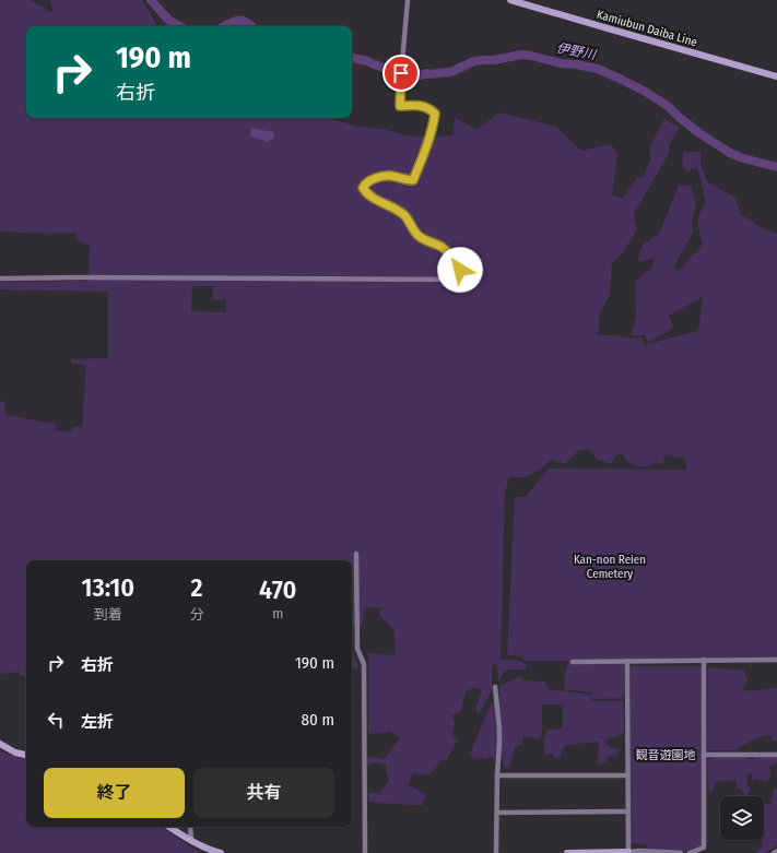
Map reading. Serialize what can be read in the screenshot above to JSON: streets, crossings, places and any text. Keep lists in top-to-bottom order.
{
  "streets": {
    "main road": ["Kamiubun Daiba Line"]
  },
  "water": ["伊野川"],
  "parks": ["Kan-non Reien Cemetery", "観音遊園地"],
  "page": {
    "turn": ["190 m", "右折"],
    "eta": [
      "13:10",
      "到着",
      "2",
      "分",
      "470",
      "m"
    ],
    "list": [
      {
        "name": "右折",
        "value": "190 m"
      },
      {
        "name": "左折",
        "value": "80 m"
      }
    ],
    "buttons": ["終了", "共有"]
  }
}
